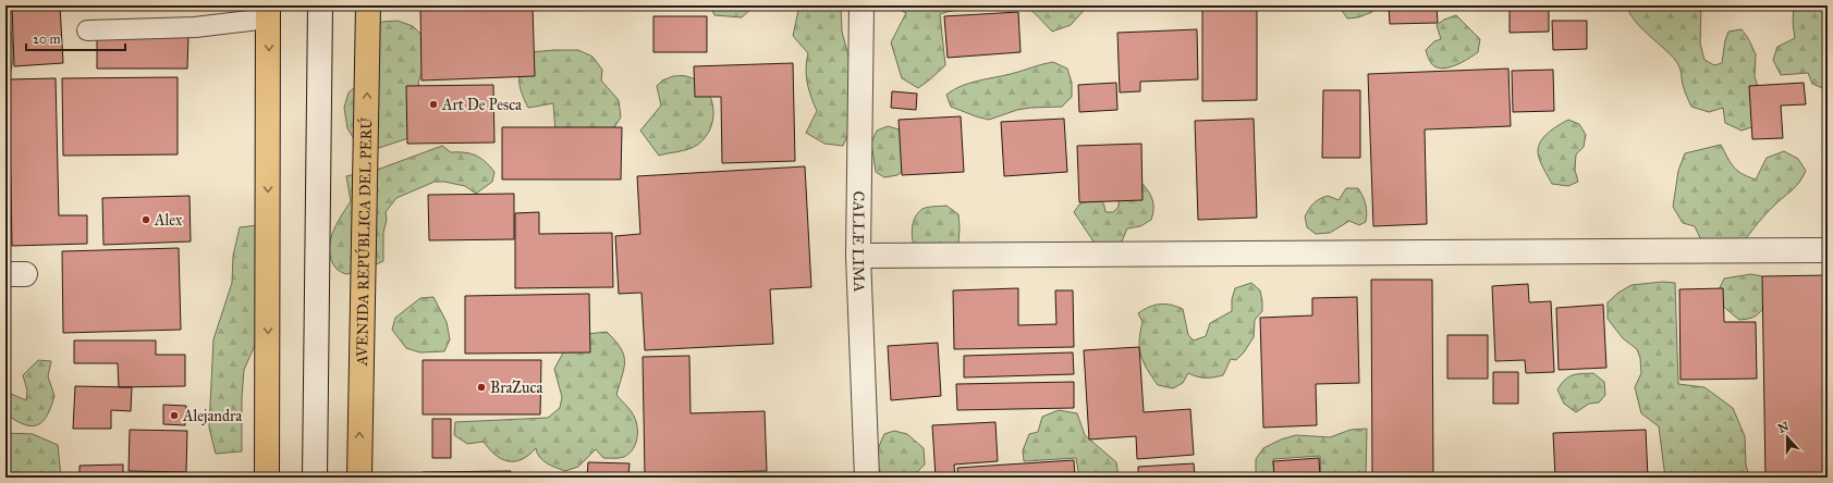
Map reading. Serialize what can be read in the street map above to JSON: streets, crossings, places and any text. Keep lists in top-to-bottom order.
{
  "streets": {
    "highway": ["AVENIDA REPÚBLICA DEL PERÚ"],
    "street": ["CALLE LIMA"]
  },
  "places": [
    "Art De Pesca",
    "Alex",
    "BraZuca",
    "Alejandra"
  ],
  "scale_bar": "20 m",
  "north": "top"
}
